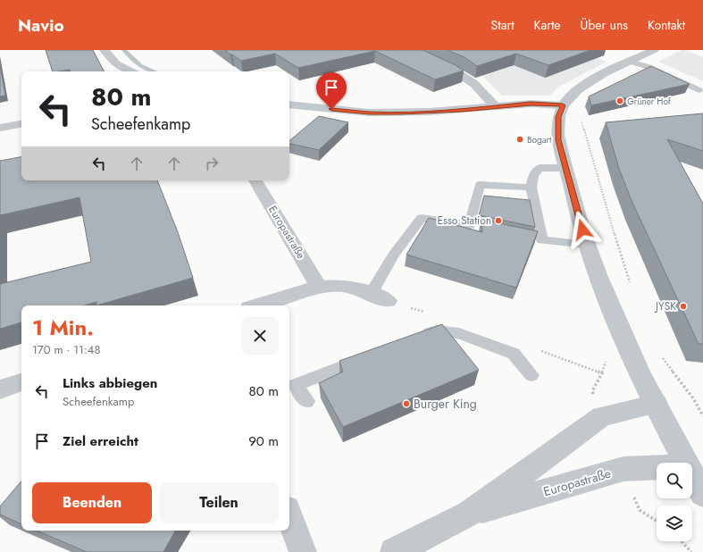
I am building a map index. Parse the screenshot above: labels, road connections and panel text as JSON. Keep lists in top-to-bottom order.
{
  "streets": {
    "street": ["Europastraße"]
  },
  "places": [
    "Grüner Hof",
    "Bogart",
    "Esso Station",
    "JYSK",
    "Burger King"
  ],
  "page": {
    "header": "Navio",
    "nav": [
      "Start",
      "Karte",
      "Über uns",
      "Kontakt"
    ],
    "turn": ["80 m", "Scheefenkamp"],
    "heading": ["1 Min.", "170 m · 11:48"],
    "list": [
      {
        "name": "Links abbiegen",
        "note": "Scheefenkamp",
        "value": "80 m"
      },
      {
        "name": "Ziel erreicht",
        "value": "90 m"
      }
    ],
    "buttons": ["Beenden", "Teilen"]
  }
}
